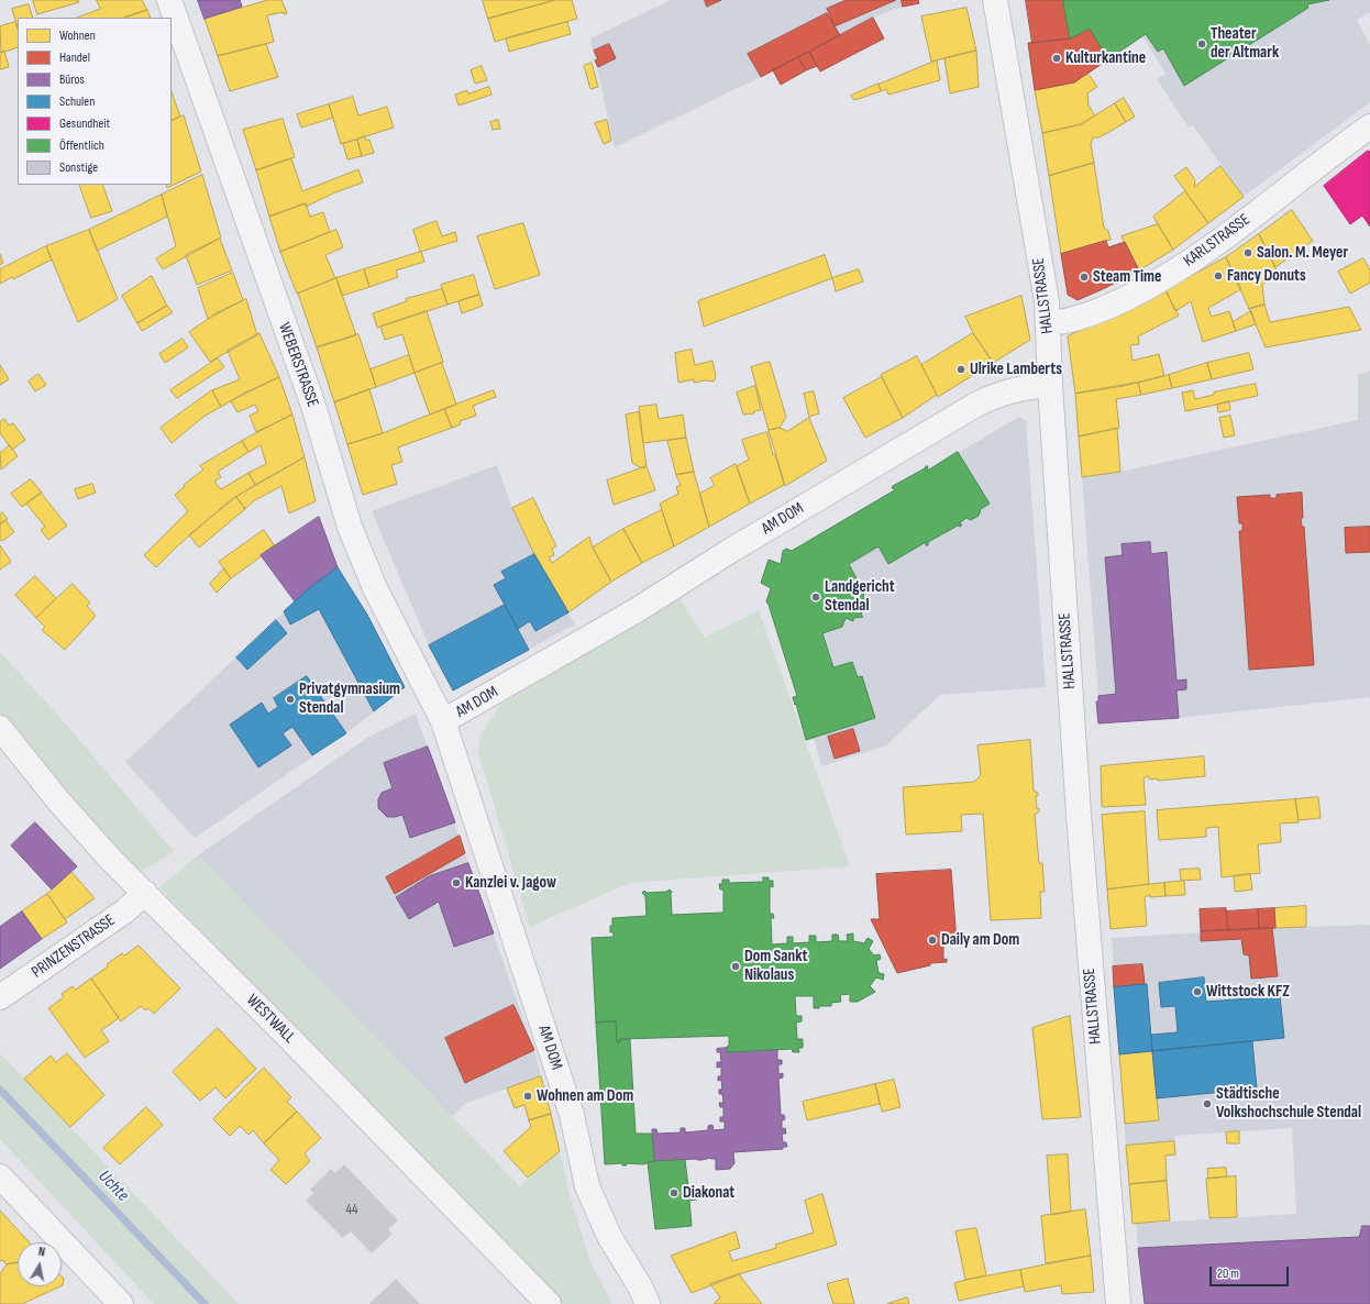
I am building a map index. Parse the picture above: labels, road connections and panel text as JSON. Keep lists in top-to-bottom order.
{
  "streets": {
    "street": [
      "KARLSTRASSE",
      "HALLSTRASSE",
      "WEBERSTRASSE",
      "AM DOM",
      "PRINZENSTRASSE",
      "WESTWALL"
    ]
  },
  "crossings": [
    ["KARLSTRASSE", "HALLSTRASSE"],
    ["HALLSTRASSE", "AM DOM"],
    ["WEBERSTRASSE", "AM DOM"],
    ["PRINZENSTRASSE", "WESTWALL"]
  ],
  "water": ["Uchte"],
  "places": [
    "Theater der Altmark",
    "Kulturkantine",
    "Salon. M. Meyer",
    "Fancy Donuts",
    "Steam Time",
    "Ulrike Lamberts",
    "Landgericht Stendal",
    "Privatgymnasium Stendal",
    "Kanzlei v. Jagow",
    "Daily am Dom",
    "Dom Sankt Nikolaus",
    "Wittstock KFZ",
    "Wohnen am Dom",
    "Städtische Volkshochschule Stendal",
    "Diakonat"
  ],
  "house_numbers": ["44"],
  "legend": [
    "Wohnen",
    "Handel",
    "Büros",
    "Schulen",
    "Gesundheit",
    "Öffentlich",
    "Sonstige"
  ],
  "scale_bar": "20 m",
  "north": "top"
}
